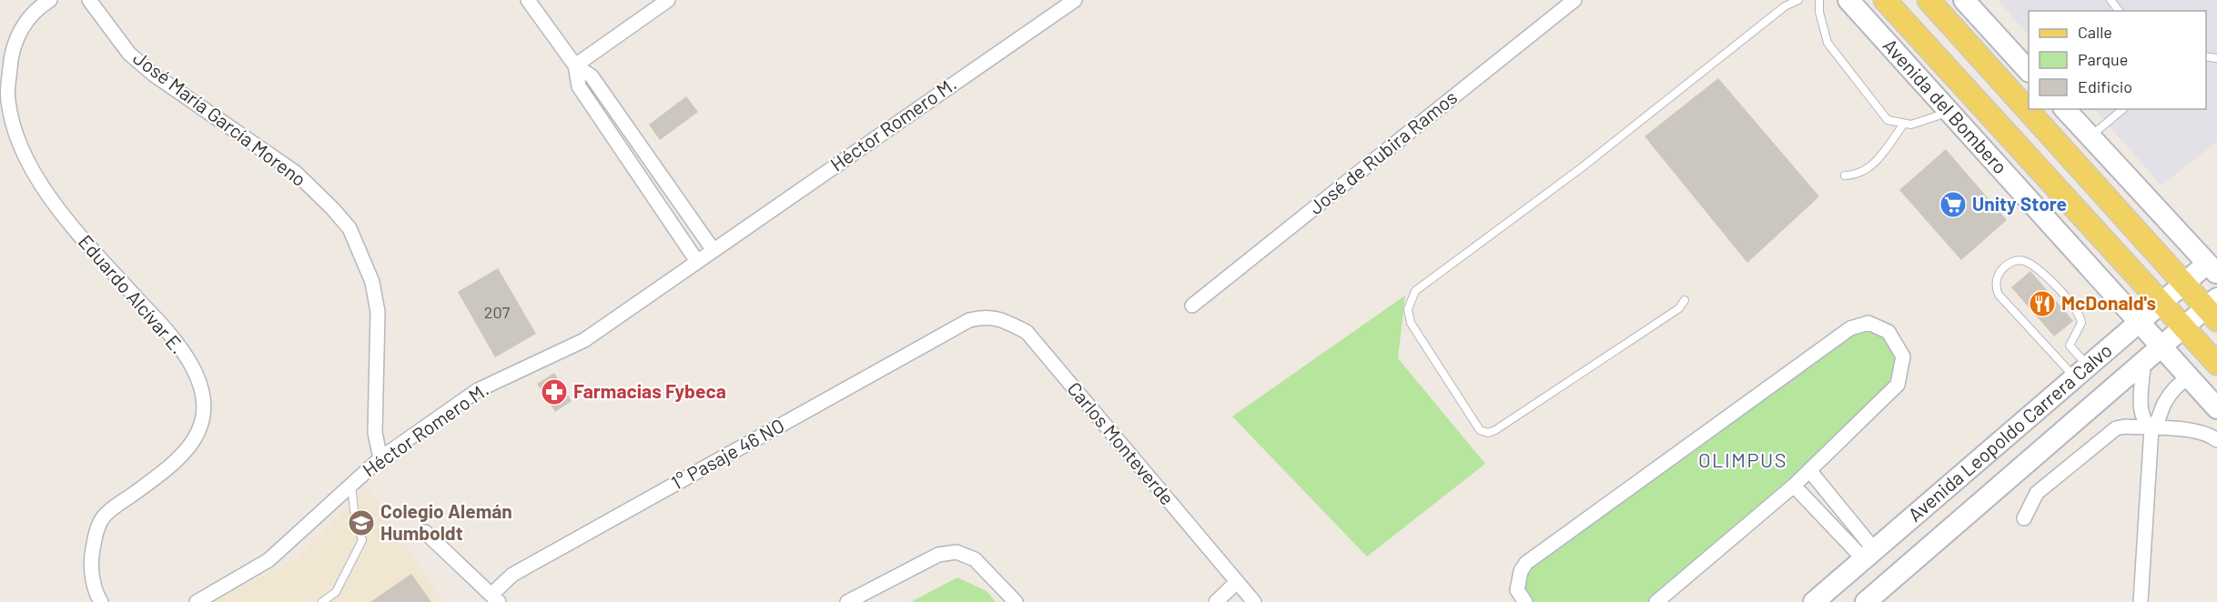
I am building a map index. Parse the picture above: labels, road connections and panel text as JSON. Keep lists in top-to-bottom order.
{
  "streets": {
    "main road": ["Avenida del Bombero", "Avenida Leopoldo Carrera Calvo"],
    "street": [
      "José María García Moreno",
      "Héctor Romero M.",
      "José de Rubira Ramos",
      "Eduardo Alcívar E.",
      "Carlos Monteverde",
      "1° Pasaje 46 NO"
    ]
  },
  "crossings": [
    ["Avenida del Bombero", "Avenida Leopoldo Carrera Calvo"],
    ["José María García Moreno", "Héctor Romero M."],
    ["Carlos Monteverde", "1° Pasaje 46 NO"]
  ],
  "districts": ["OLIMPUS"],
  "places": {
    "supermarket": ["Unity Store"],
    "restaurant": ["McDonald's"],
    "pharmacy": ["Farmacias Fybeca"],
    "school or university": ["Colegio Alemán Humboldt"]
  },
  "house_numbers": ["207"],
  "legend": ["Calle", "Parque", "Edificio"]
}
